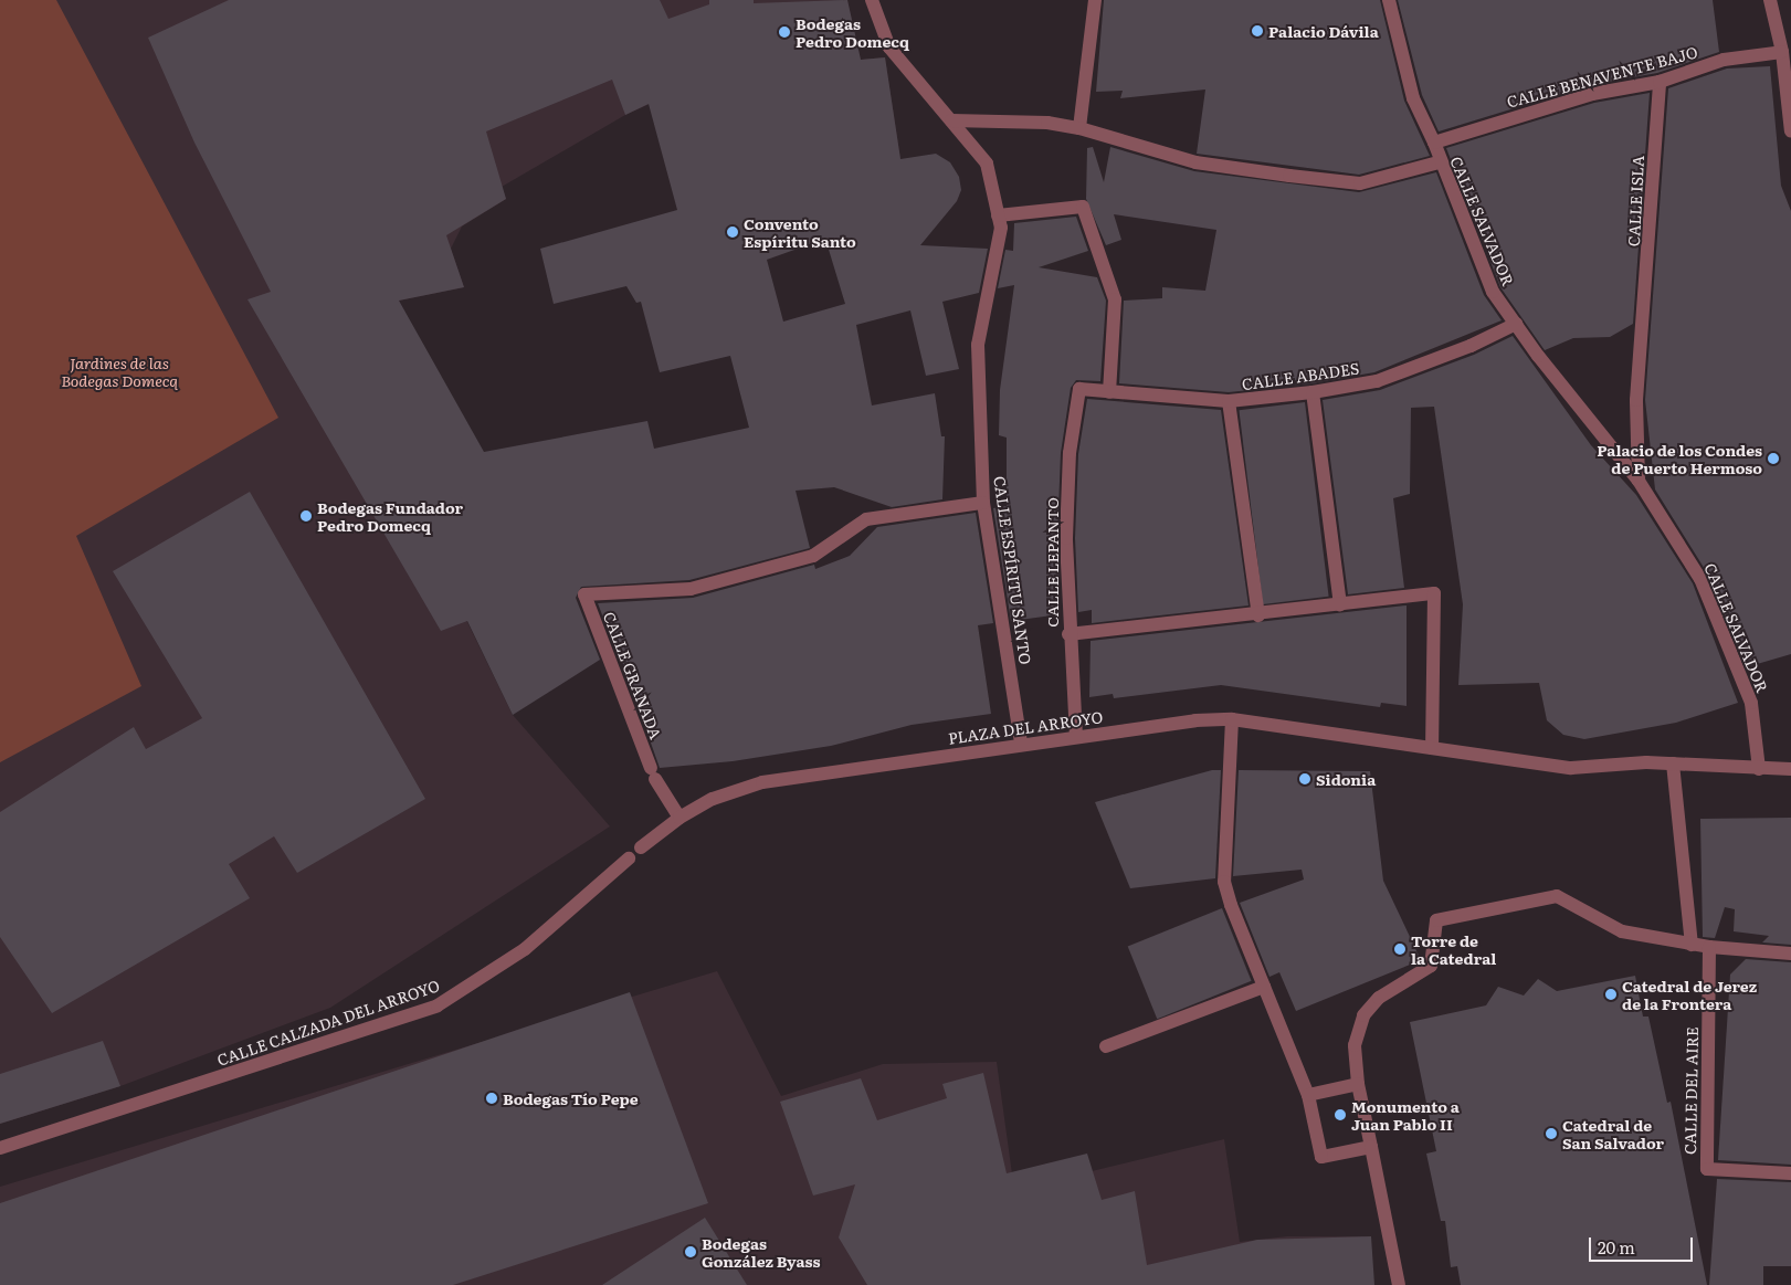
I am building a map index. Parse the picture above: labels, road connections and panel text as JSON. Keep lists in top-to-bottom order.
{
  "streets": {
    "street": [
      "CALLE BENAVENTE BAJO",
      "CALLE ISLA",
      "CALLE SALVADOR",
      "CALLE ABADES",
      "CALLE LEPANTO",
      "CALLE ESPÍRITU SANTO",
      "CALLE GRANADA",
      "PLAZA DEL ARROYO",
      "CALLE CALZADA DEL ARROYO",
      "CALLE DEL AIRE"
    ]
  },
  "crossings": [
    ["CALLE BENAVENTE BAJO", "CALLE ISLA"],
    ["CALLE BENAVENTE BAJO", "CALLE SALVADOR"],
    ["CALLE ISLA", "CALLE SALVADOR"],
    ["CALLE SALVADOR", "CALLE ABADES"],
    ["CALLE SALVADOR", "PLAZA DEL ARROYO"],
    ["CALLE ABADES", "CALLE LEPANTO"],
    ["CALLE LEPANTO", "PLAZA DEL ARROYO"],
    ["CALLE ESPÍRITU SANTO", "CALLE GRANADA"],
    ["CALLE ESPÍRITU SANTO", "PLAZA DEL ARROYO"],
    ["CALLE GRANADA", "PLAZA DEL ARROYO"]
  ],
  "parks": ["Jardines de las Bodegas Domecq"],
  "places": [
    "Palacio Dávila",
    "Bodegas Pedro Domecq",
    "Convento Espíritu Santo",
    "Palacio de los Condes de Puerto Hermoso",
    "Bodegas Fundador Pedro Domecq",
    "Sidonia",
    "Torre de la Catedral",
    "Catedral de Jerez de la Frontera",
    "Bodegas Tío Pepe",
    "Monumento a Juan Pablo II",
    "Catedral de San Salvador",
    "Bodegas González Byass"
  ],
  "scale_bar": "20 m"
}
